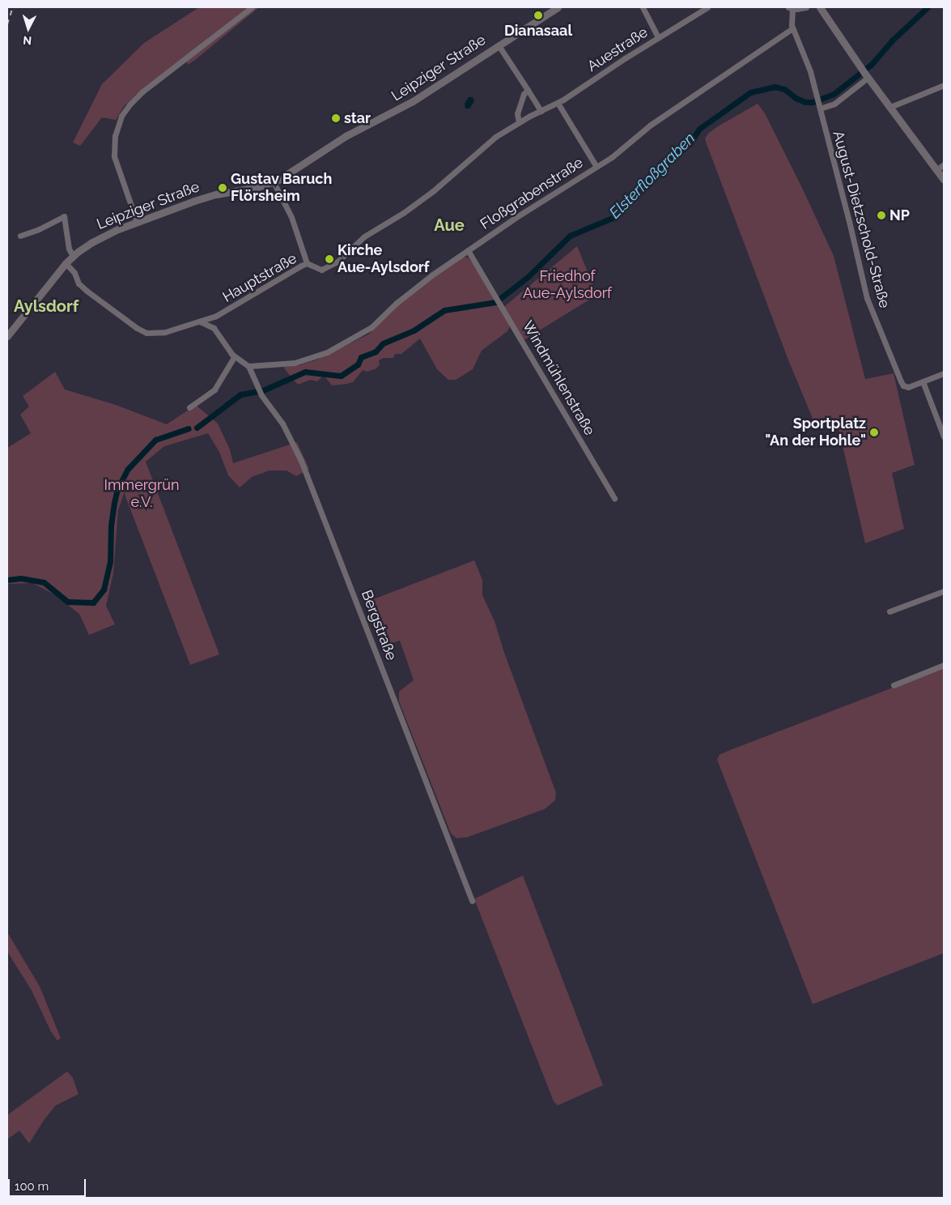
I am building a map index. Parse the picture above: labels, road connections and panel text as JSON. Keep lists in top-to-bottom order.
{
  "streets": {
    "street": [
      "Auestraße",
      "Leipziger Straße",
      "Floßgrabenstraße",
      "August-Dietzschold-Straße",
      "Hauptstraße",
      "Windmühlenstraße",
      "Bergstraße"
    ]
  },
  "crossings": [
    ["Auestraße", "Hauptstraße"],
    ["Leipziger Straße", "Hauptstraße"],
    ["Floßgrabenstraße", "Windmühlenstraße"],
    ["Floßgrabenstraße", "Bergstraße"]
  ],
  "districts": ["Aue", "Aylsdorf"],
  "water": ["Elsterfloßgraben"],
  "parks": ["Friedhof Aue-Aylsdorf", "Immergrün e.V."],
  "places": [
    "Dianasaal",
    "star",
    "Gustav Baruch Flörsheim",
    "NP",
    "Kirche Aue-Aylsdorf",
    "Sportplatz \"An der Hohle\""
  ],
  "scale_bar": "100 m",
  "north": "bottom"
}
